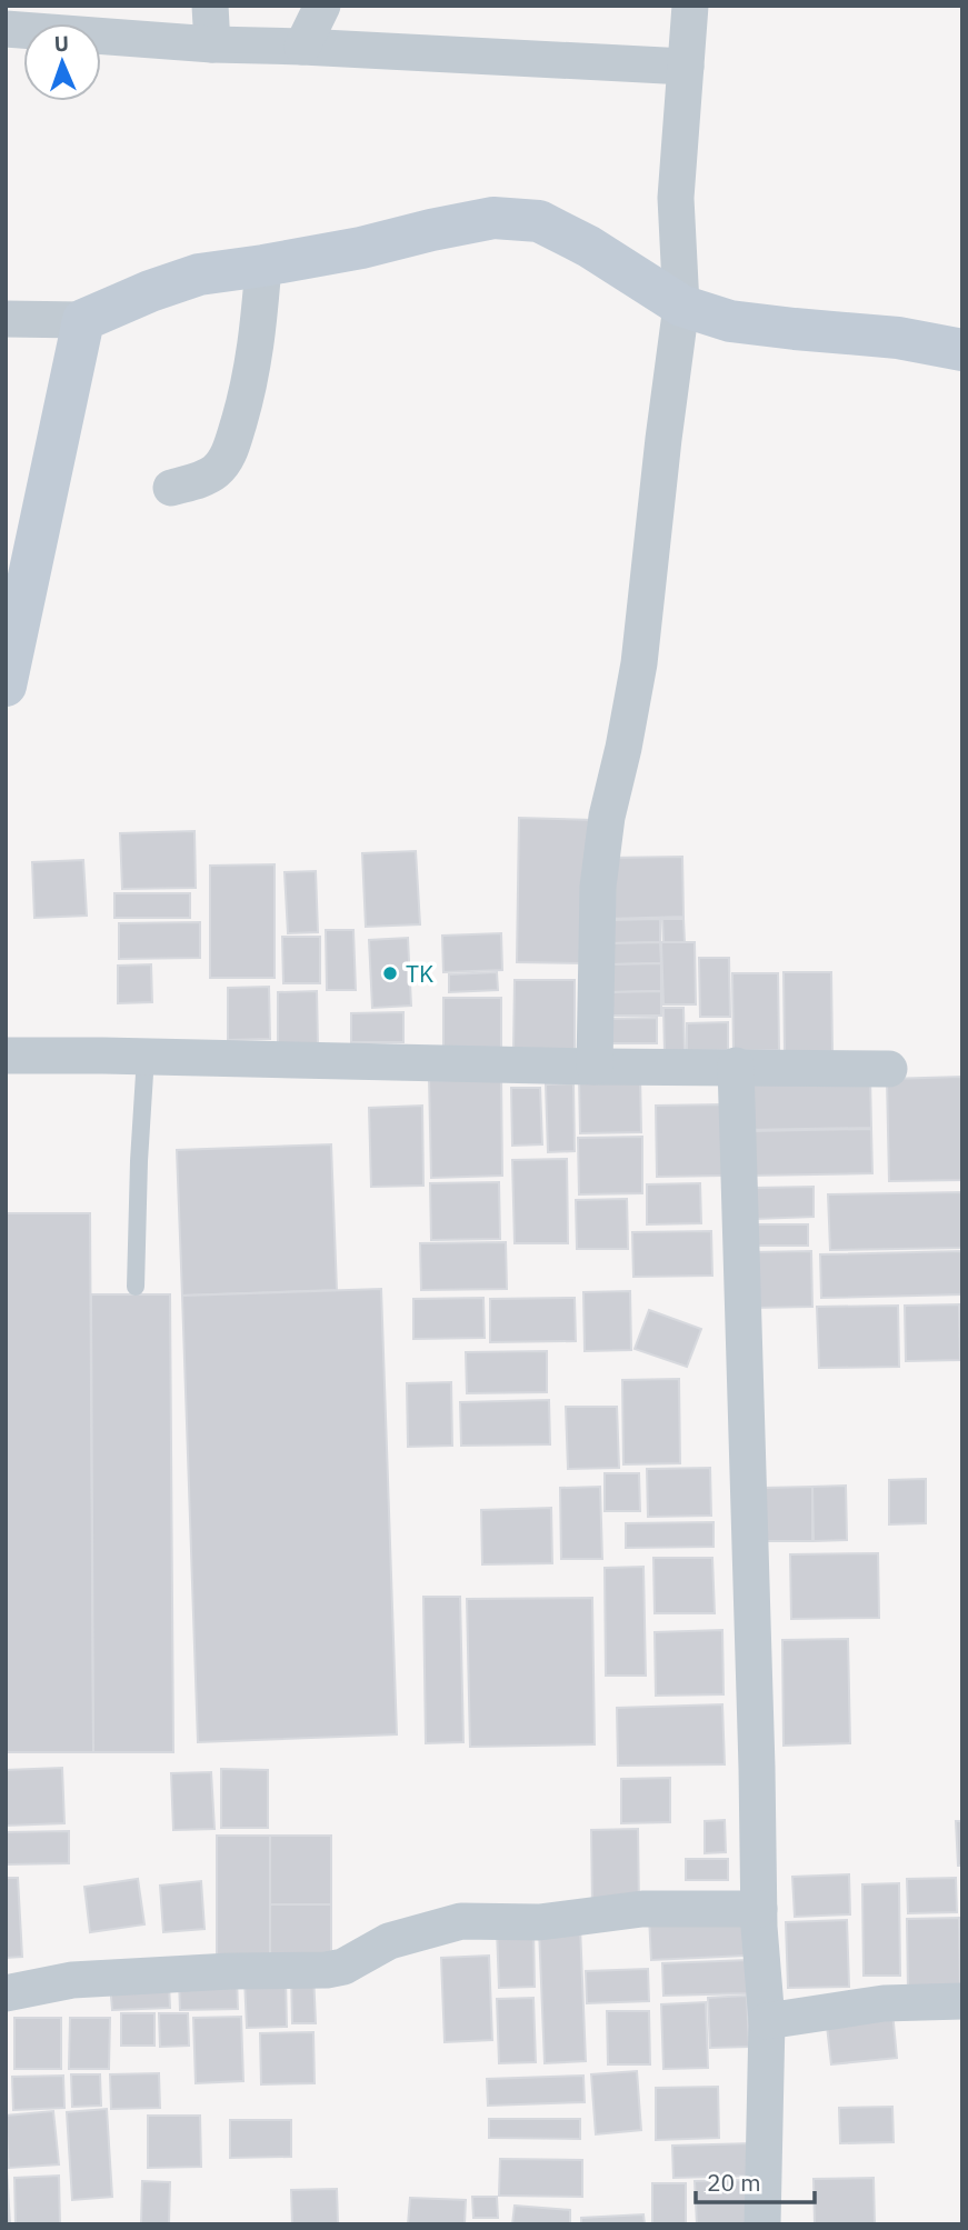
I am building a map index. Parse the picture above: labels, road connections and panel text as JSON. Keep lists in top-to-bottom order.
{
  "places": ["TK"],
  "scale_bar": "20 m",
  "north": "top"
}
